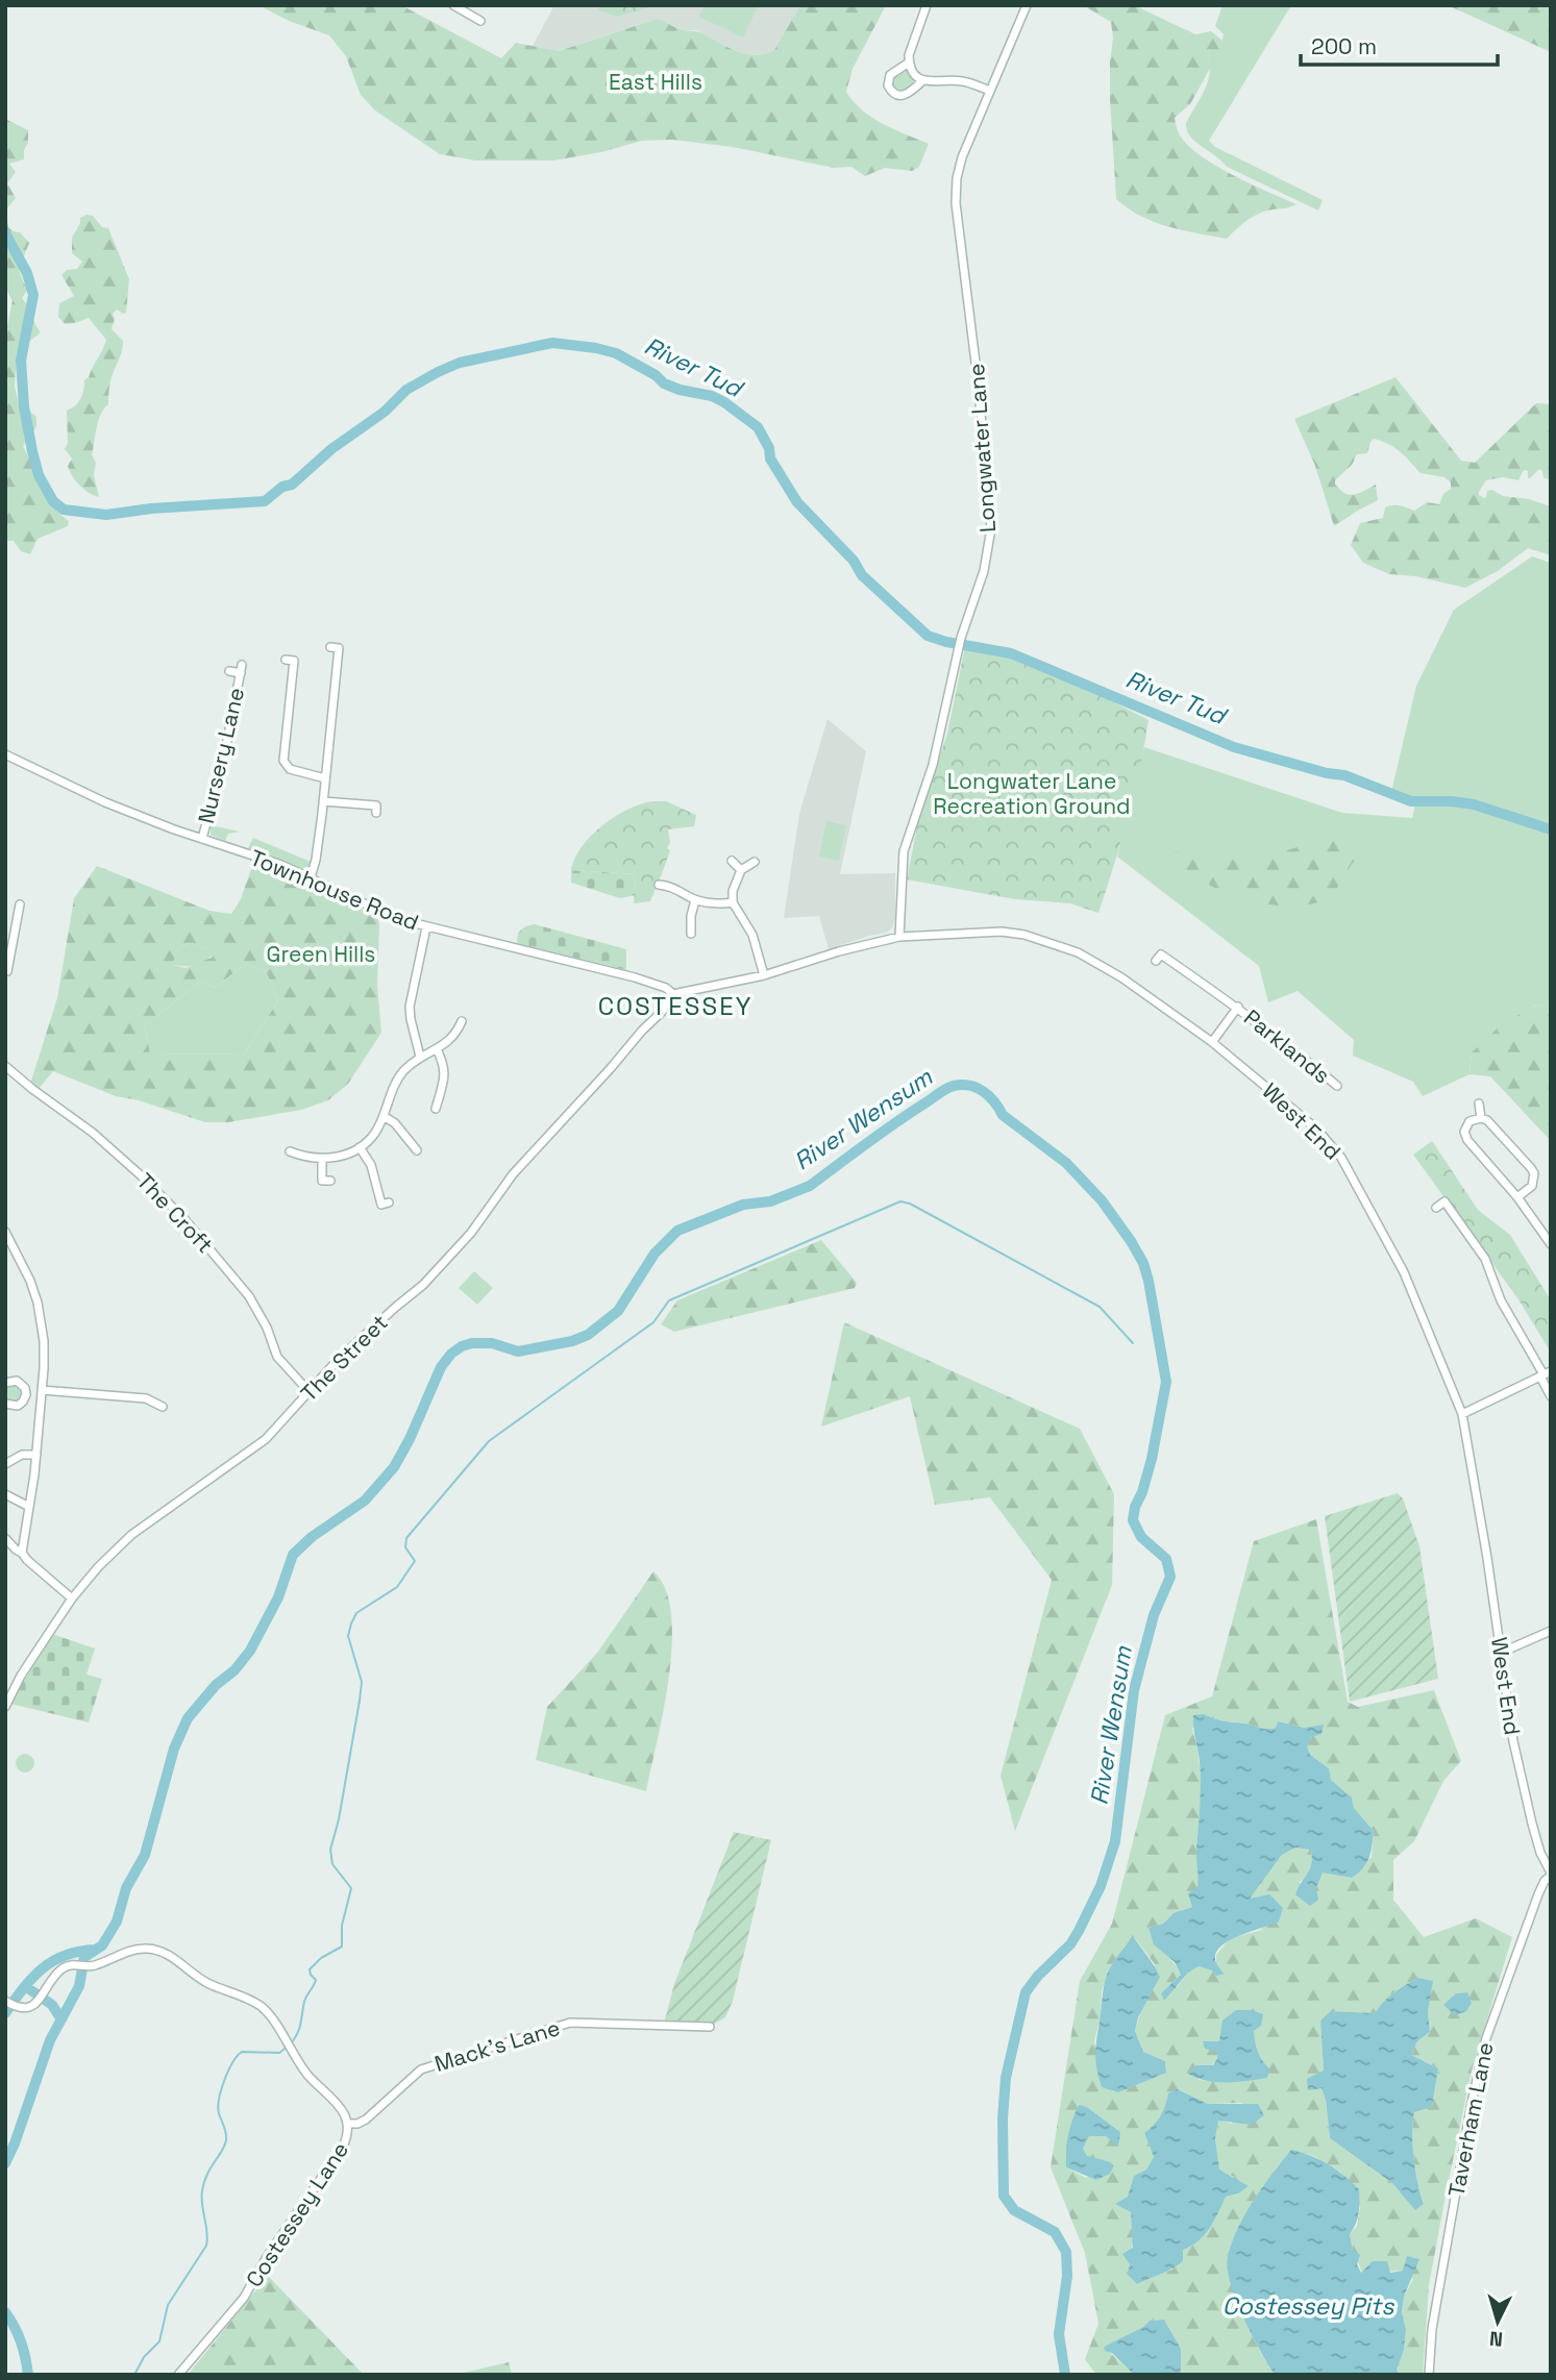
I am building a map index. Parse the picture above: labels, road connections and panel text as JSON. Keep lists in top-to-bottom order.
{
  "streets": {
    "street": [
      "Longwater Lane",
      "Nursery Lane",
      "Townhouse Road",
      "Parklands",
      "West End",
      "The Croft",
      "The Street",
      "Mack's Lane",
      "Taverham Lane",
      "Costessey Lane"
    ]
  },
  "crossings": [
    ["Longwater Lane", "West End"],
    ["Nursery Lane", "Townhouse Road"],
    ["Townhouse Road", "West End"],
    ["Townhouse Road", "The Street"],
    ["Parklands", "West End"],
    ["West End", "The Street"],
    ["West End", "Taverham Lane"],
    ["The Croft", "The Street"],
    ["Mack's Lane", "Costessey Lane"]
  ],
  "districts": ["COSTESSEY"],
  "water": ["River Tud", "River Wensum", "Costessey Pits"],
  "parks": ["East Hills", "Longwater Lane Recreation Ground", "Green Hills"],
  "scale_bar": "200 m",
  "north": "bottom"
}
